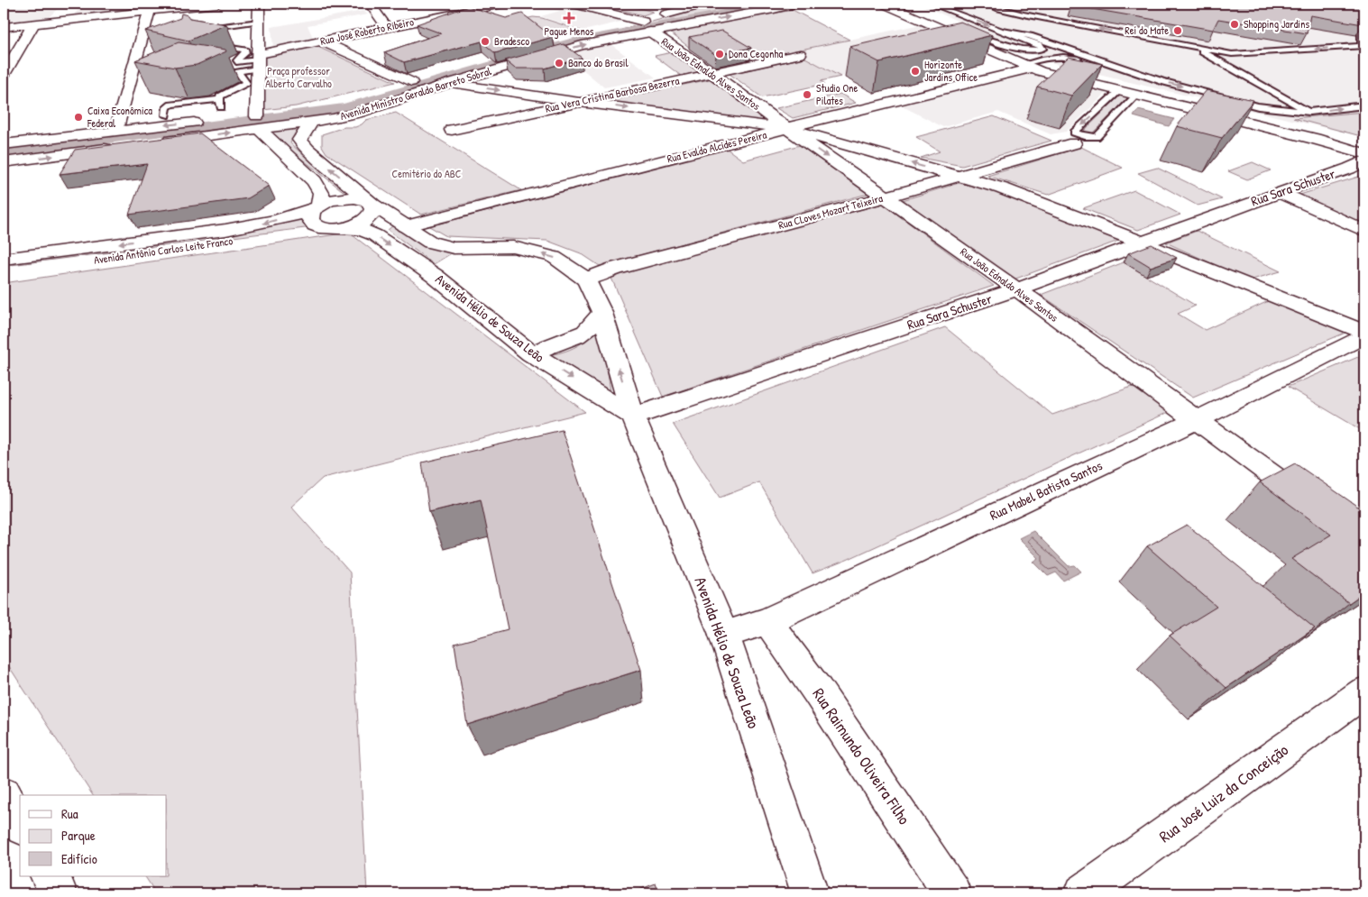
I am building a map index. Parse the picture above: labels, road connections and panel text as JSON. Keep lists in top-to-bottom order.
{
  "streets": {
    "street": [
      "Rua José Roberto Ribeiro",
      "Rua João Ednaldo Alves Santos",
      "Avenida Ministro Geraldo Barreto Sobral",
      "Rua Vera Cristina Barbosa Bezerra",
      "Rua Evaldo Alcides Pereira",
      "Rua Sara Schuster",
      "Rua CLoves Mozart Teixeira",
      "Avenida Antônio Carlos Leite Franco",
      "Avenida Hélio de Souza Leão",
      "Rua Mabel Batista Santos",
      "Rua Raimundo Oliveira Filho",
      "Rua José Luiz da Conceição"
    ]
  },
  "crossings": [
    ["Rua João Ednaldo Alves Santos", "Avenida Ministro Geraldo Barreto Sobral"],
    ["Rua João Ednaldo Alves Santos", "Rua Vera Cristina Barbosa Bezerra"],
    ["Rua João Ednaldo Alves Santos", "Rua Evaldo Alcides Pereira"],
    ["Rua João Ednaldo Alves Santos", "Rua Sara Schuster"],
    ["Rua João Ednaldo Alves Santos", "Rua CLoves Mozart Teixeira"],
    ["Rua João Ednaldo Alves Santos", "Rua Mabel Batista Santos"],
    ["Avenida Ministro Geraldo Barreto Sobral", "Avenida Hélio de Souza Leão"],
    ["Rua Evaldo Alcides Pereira", "Avenida Hélio de Souza Leão"],
    ["Rua Sara Schuster", "Avenida Hélio de Souza Leão"],
    ["Rua CLoves Mozart Teixeira", "Avenida Hélio de Souza Leão"],
    ["Avenida Antônio Carlos Leite Franco", "Avenida Hélio de Souza Leão"],
    ["Avenida Hélio de Souza Leão", "Rua Mabel Batista Santos"],
    ["Rua Mabel Batista Santos", "Rua Raimundo Oliveira Filho"]
  ],
  "parks": ["Praça professor Alberto Carvalho", "Cemitério do ABC"],
  "places": {
    "health": ["Pague Menos"],
    "other": [
      "Shopping Jardins",
      "Rei do Mate",
      "Bradesco",
      "Dona Cegonha",
      "Banco do Brasil",
      "Horizonte Jardins Office",
      "Studio One Pilates",
      "Caixa Econômica Federal"
    ]
  },
  "legend": ["Rua", "Parque", "Edifício"]
}
